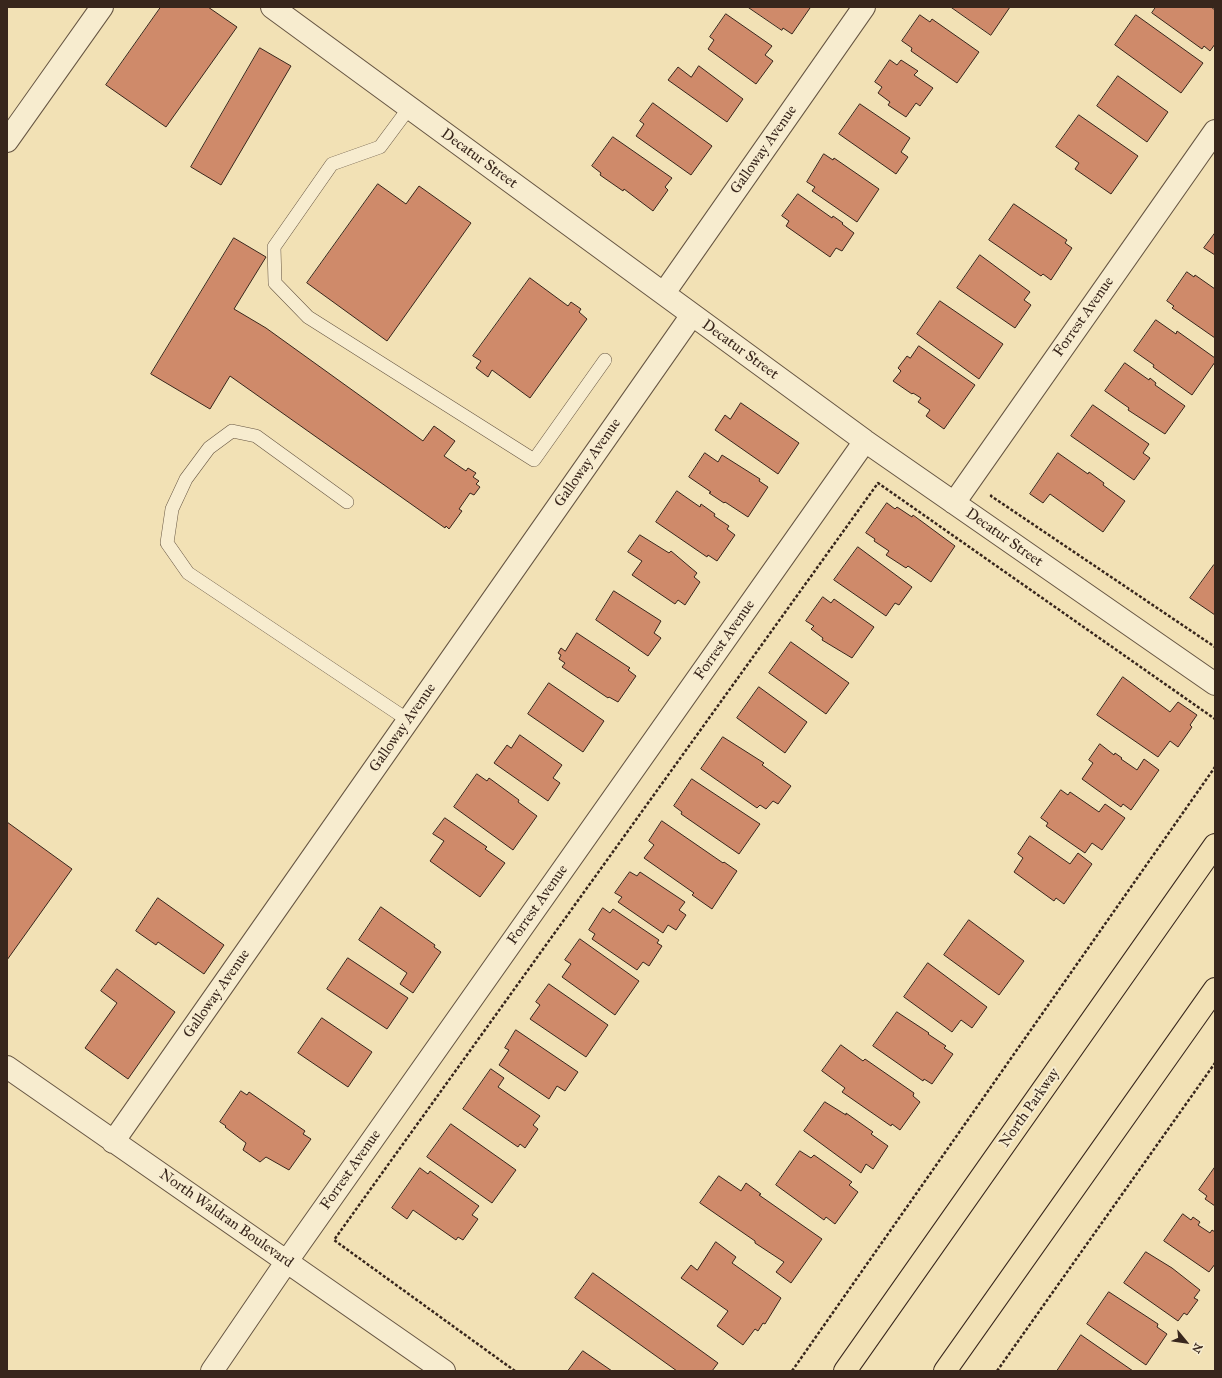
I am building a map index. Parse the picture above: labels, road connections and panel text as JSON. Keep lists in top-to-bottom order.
{
  "streets": {
    "main road": ["North Parkway"],
    "street": [
      "Galloway Avenue",
      "Decatur Street",
      "Forrest Avenue",
      "North Waldran Boulevard"
    ]
  },
  "crossings": [
    ["Galloway Avenue", "Decatur Street"],
    ["Galloway Avenue", "North Waldran Boulevard"],
    ["Decatur Street", "Forrest Avenue"],
    ["Forrest Avenue", "North Waldran Boulevard"]
  ],
  "north": "bottom right"
}
